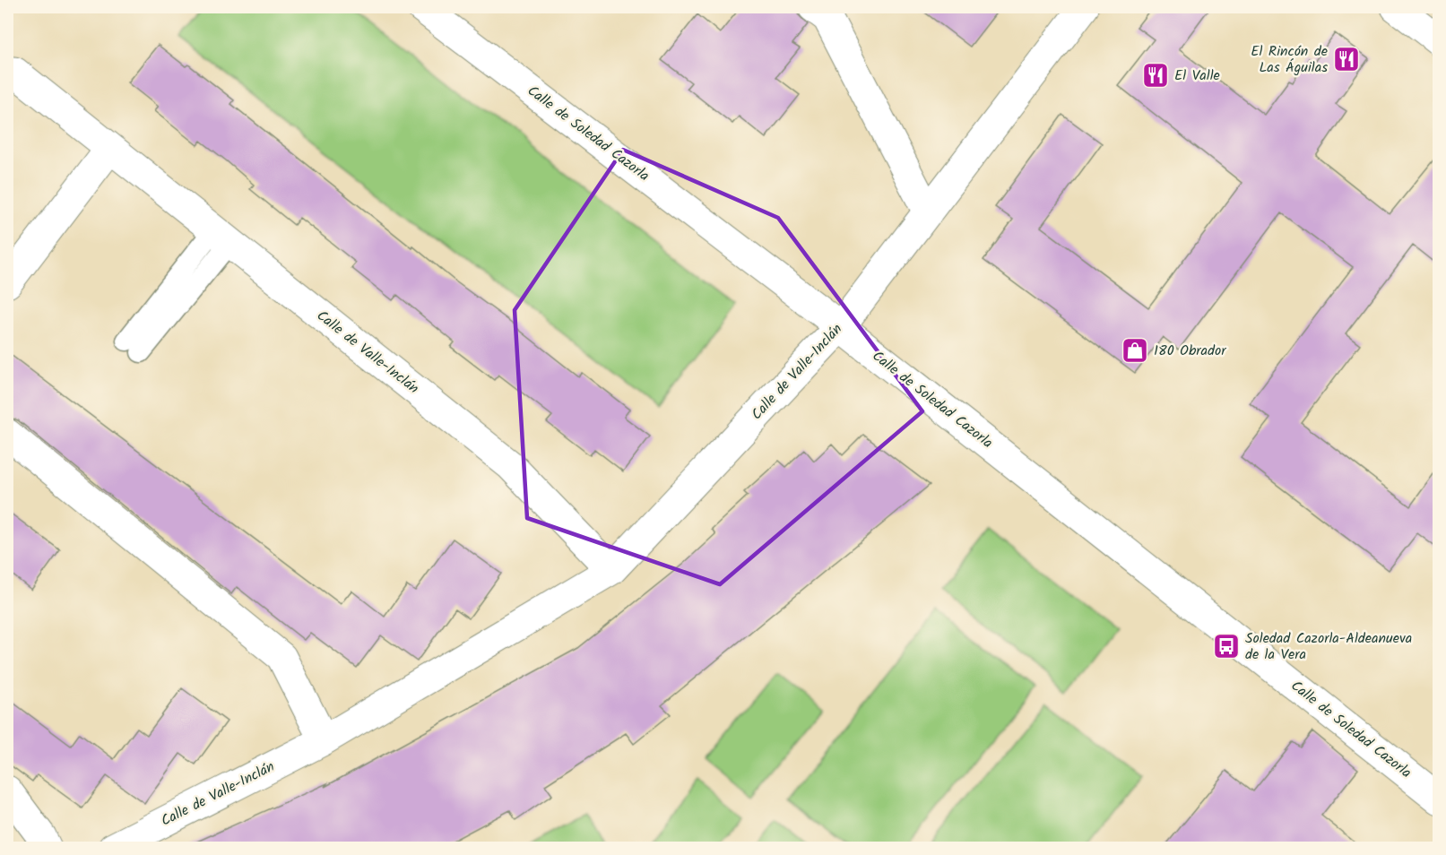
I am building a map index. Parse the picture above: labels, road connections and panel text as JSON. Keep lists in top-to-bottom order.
{
  "streets": {
    "street": ["Calle de Soledad Cazorla", "Calle de Valle-Inclán"]
  },
  "crossings": [
    ["Calle de Soledad Cazorla", "Calle de Valle-Inclán"]
  ],
  "places": {
    "restaurant": ["El Rincón de Las Águilas", "El Valle"],
    "shop": ["180 Obrador"],
    "bus stop": ["Soledad Cazorla-Aldeanueva de la Vera"]
  }
}
